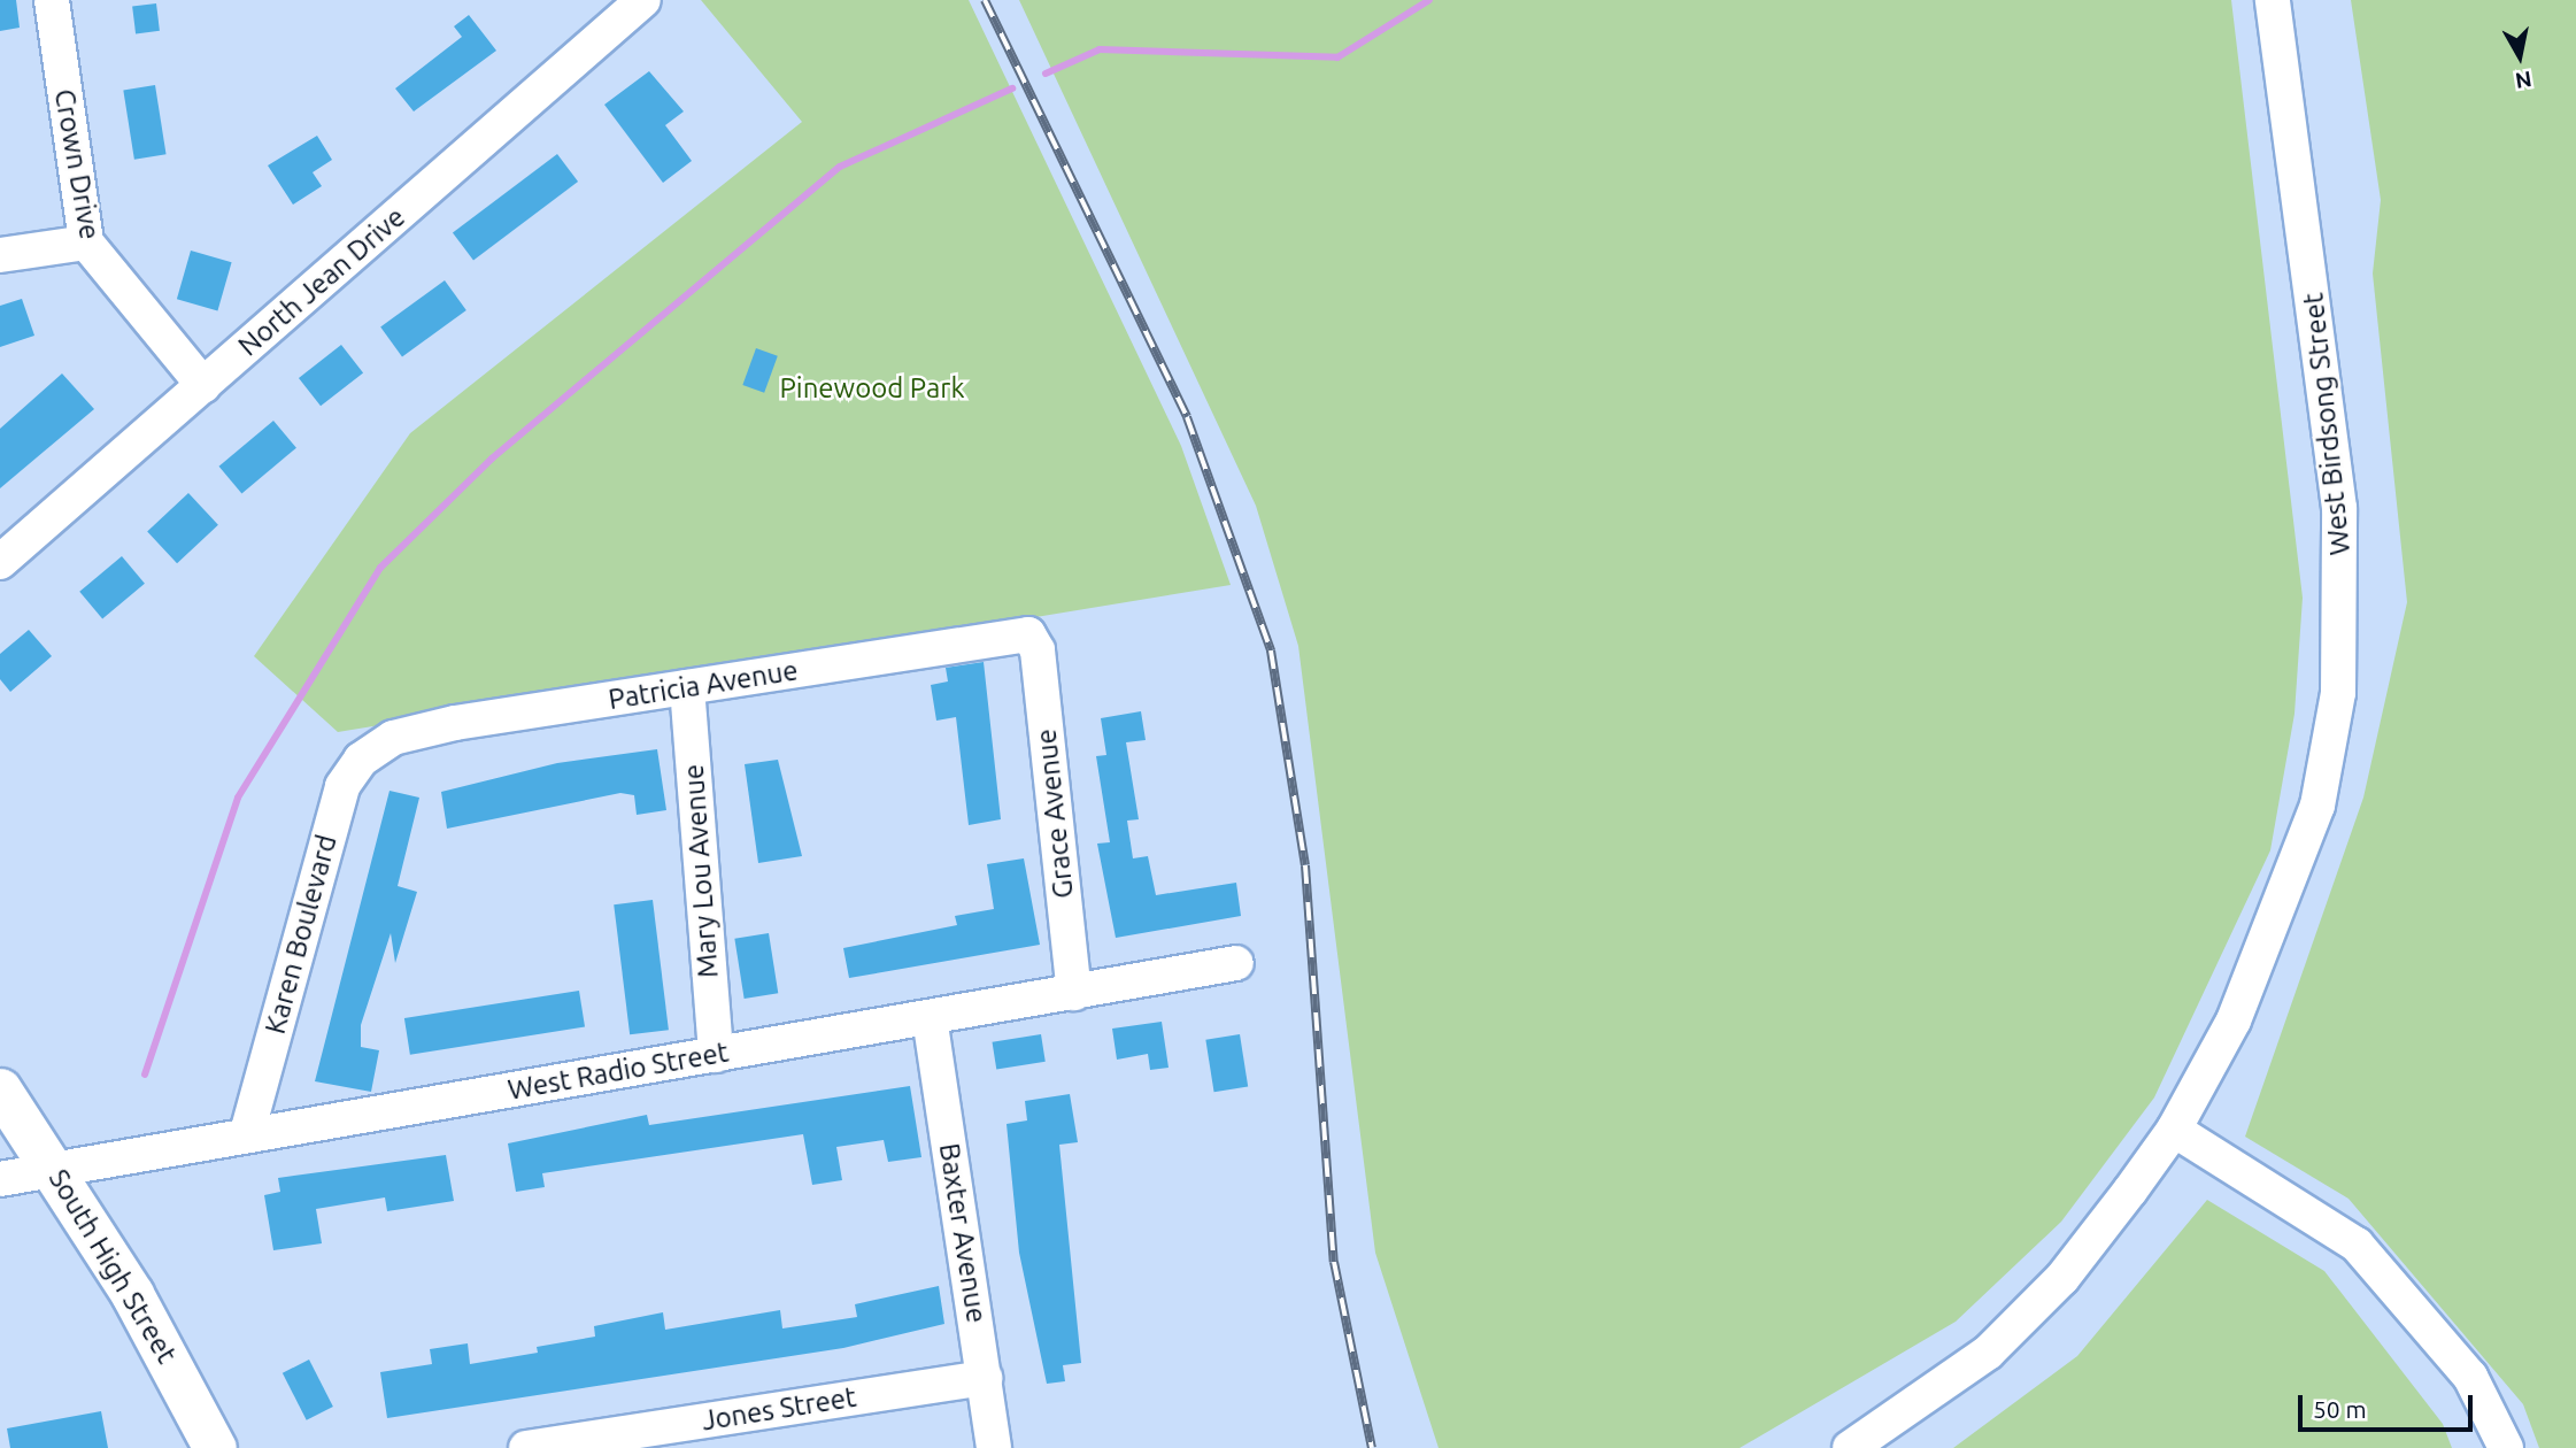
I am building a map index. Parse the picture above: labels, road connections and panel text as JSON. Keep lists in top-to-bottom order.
{
  "streets": {
    "main road": ["South High Street"],
    "street": [
      "Crown Drive",
      "North Jean Drive",
      "West Birdsong Street",
      "Patricia Avenue",
      "Grace Avenue",
      "Mary Lou Avenue",
      "Karen Boulevard",
      "West Radio Street",
      "Baxter Avenue",
      "Jones Street"
    ]
  },
  "crossings": [
    ["Crown Drive", "North Jean Drive"],
    ["Patricia Avenue", "Grace Avenue"],
    ["Patricia Avenue", "Mary Lou Avenue"],
    ["Patricia Avenue", "Karen Boulevard"],
    ["Grace Avenue", "West Radio Street"],
    ["Mary Lou Avenue", "West Radio Street"],
    ["Karen Boulevard", "West Radio Street"],
    ["West Radio Street", "Baxter Avenue"],
    ["West Radio Street", "South High Street"],
    ["Baxter Avenue", "Jones Street"]
  ],
  "parks": ["Pinewood Park"],
  "scale_bar": "50 m",
  "north": "bottom"
}
